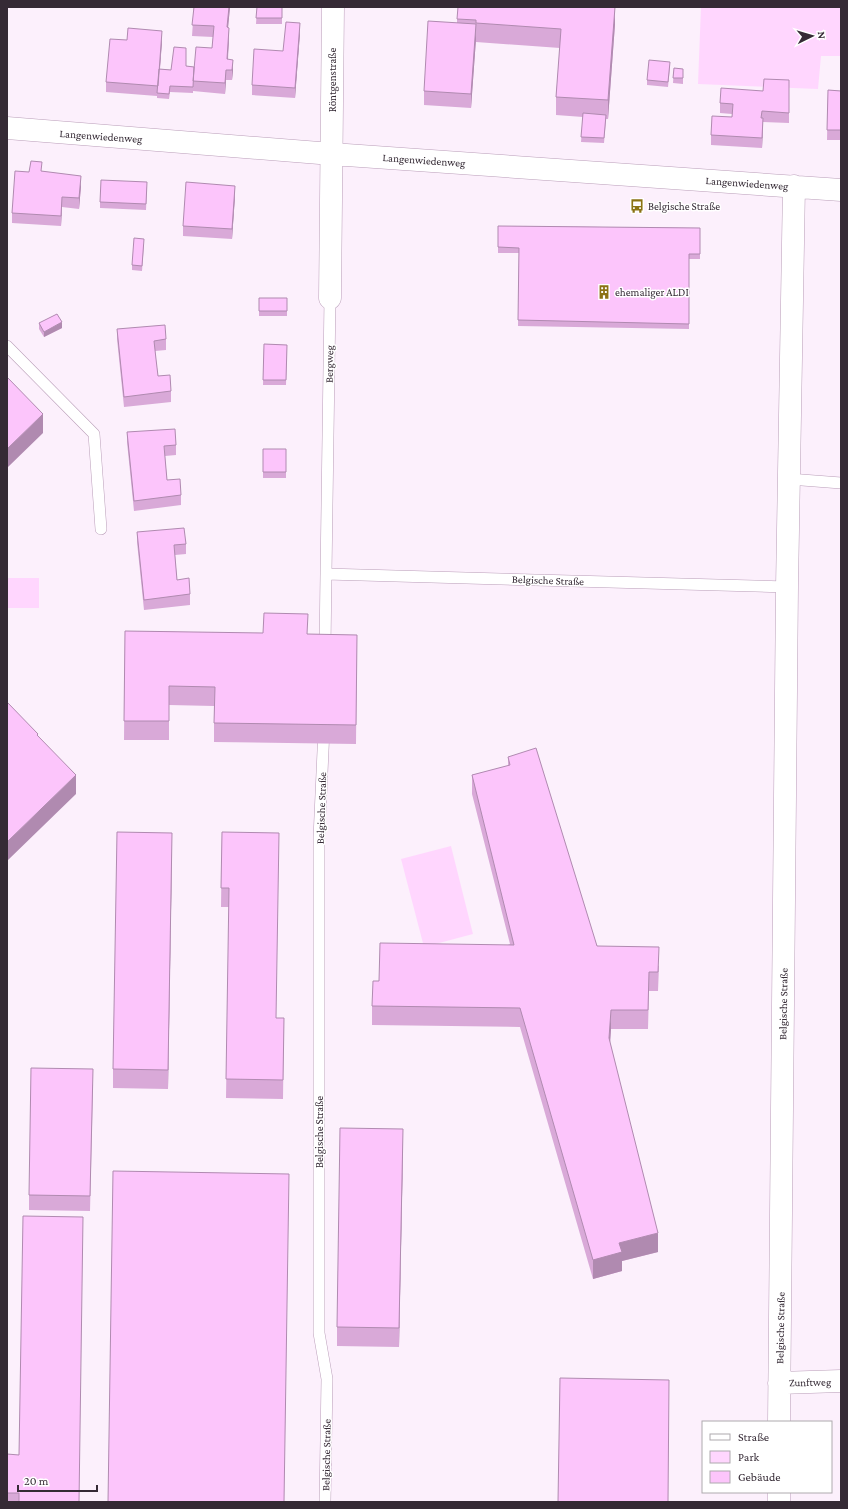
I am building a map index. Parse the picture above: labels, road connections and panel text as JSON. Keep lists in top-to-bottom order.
{
  "streets": {
    "street": [
      "Röntgenstraße",
      "Langenwiedenweg",
      "Bergweg",
      "Belgische Straße",
      "Zunftweg"
    ]
  },
  "crossings": [
    ["Röntgenstraße", "Langenwiedenweg"],
    ["Röntgenstraße", "Bergweg"],
    ["Langenwiedenweg", "Bergweg"],
    ["Langenwiedenweg", "Belgische Straße"],
    ["Bergweg", "Belgische Straße"],
    ["Belgische Straße", "Zunftweg"]
  ],
  "places": {
    "bus stop": ["Belgische Straße"],
    "building": ["ehemaliger ALDI"]
  },
  "legend": ["Straße", "Park", "Gebäude"],
  "scale_bar": "20 m",
  "north": "right"
}
